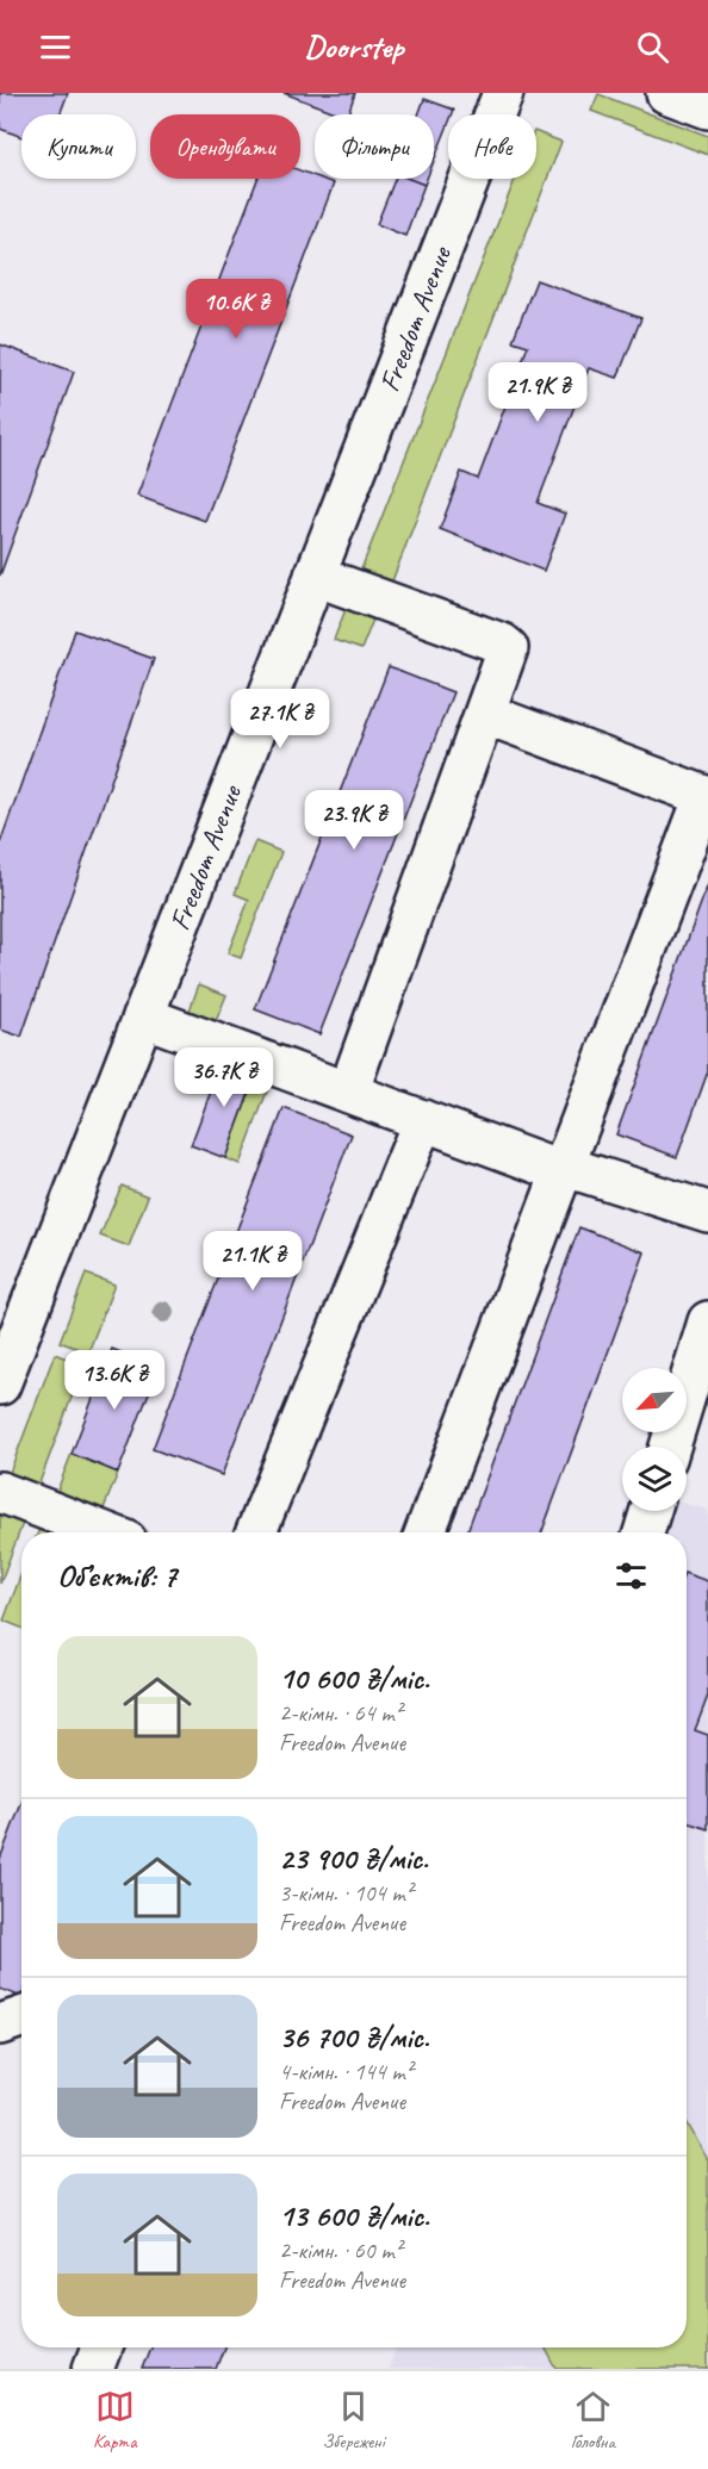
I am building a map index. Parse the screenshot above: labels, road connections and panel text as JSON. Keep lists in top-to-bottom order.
{
  "streets": {
    "street": ["Freedom Avenue"]
  },
  "north": "bottom left",
  "page": {
    "header": "Doorstep",
    "chip": [
      "Купити",
      "Орендувати",
      "Фільтри",
      "Нове"
    ],
    "price": [
      "10.6K ₴",
      "21.9K ₴",
      "27.1K ₴",
      "23.9K ₴",
      "36.7K ₴",
      "21.1K ₴",
      "13.6K ₴"
    ],
    "heading": "Об’єктів: 7",
    "list": [
      {
        "name": "10 600 ₴/міс.",
        "note": "2-кімн. · 64 m² · Freedom Avenue"
      },
      {
        "name": "23 900 ₴/міс.",
        "note": "3-кімн. · 104 m² · Freedom Avenue"
      },
      {
        "name": "36 700 ₴/міс.",
        "note": "4-кімн. · 144 m² · Freedom Avenue"
      },
      {
        "name": "13 600 ₴/міс.",
        "note": "2-кімн. · 60 m² · Freedom Avenue"
      }
    ],
    "tabs": ["Карта", "Збережені", "Головна"]
  }
}
